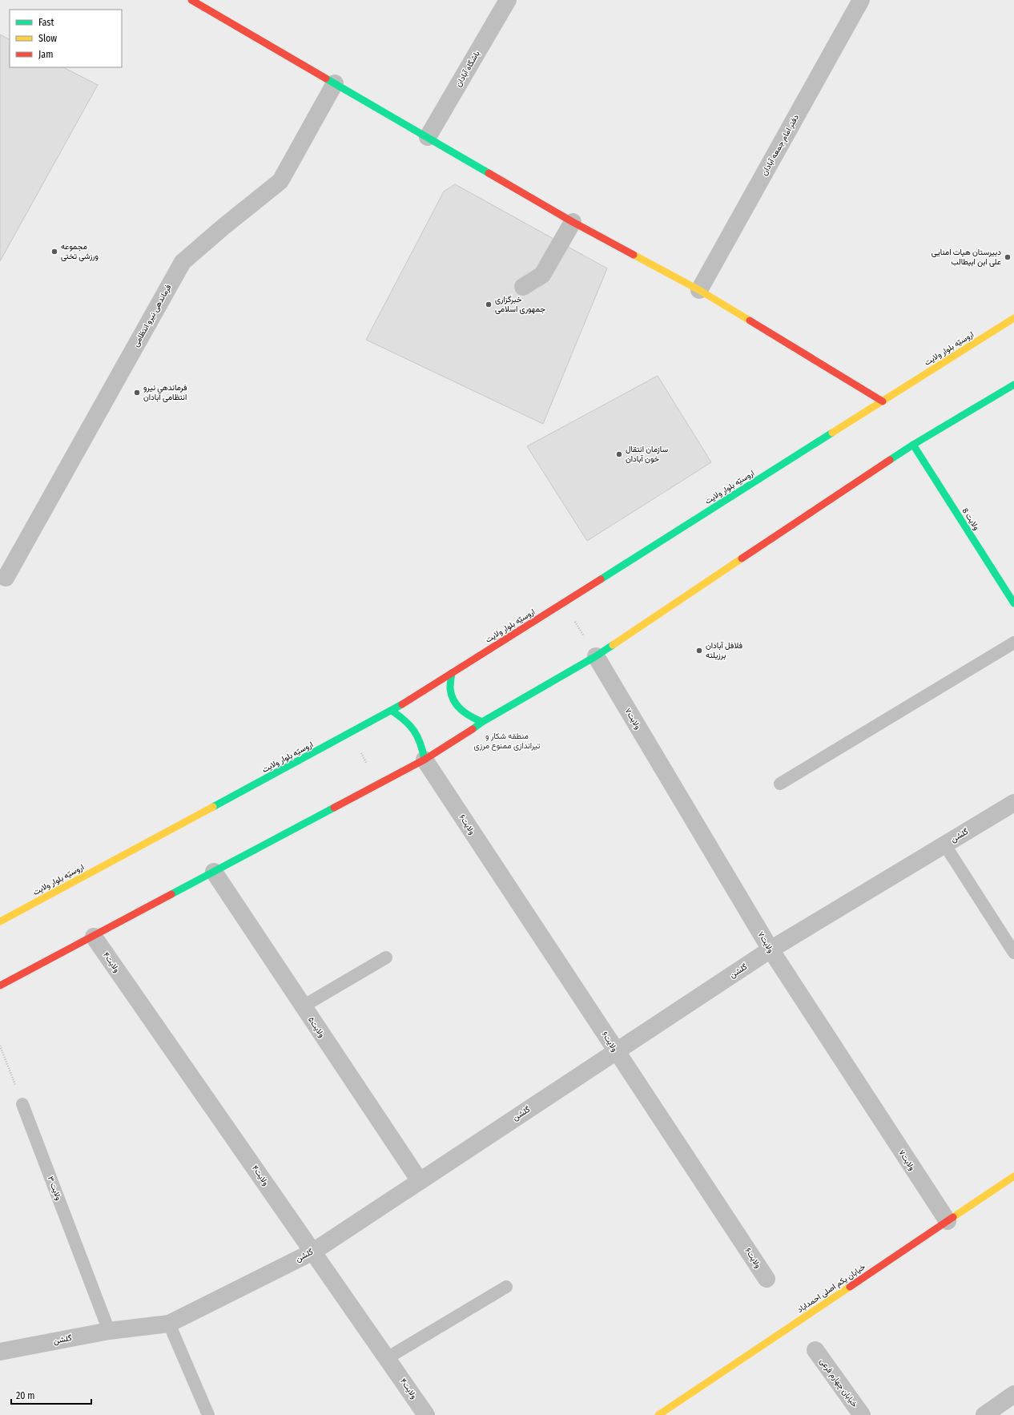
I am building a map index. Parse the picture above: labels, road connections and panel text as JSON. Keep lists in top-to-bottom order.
{
  "streets": {
    "main road": ["اروسیّه بلوار ولایت", "ولایت 8", "خیابان یکم اصلی احمداباد"],
    "street": [
      "باشگاه آبادان",
      "دفتر امام جمعه آبادان",
      "فرماندهی نیرو انتظامی",
      "ولایت۷",
      "ولایت۶",
      "گلشن",
      "ولایت۴",
      "ولایت۵",
      "خیابان چهارم فرعی"
    ],
    "lane": ["ولایت ۳"]
  },
  "crossings": [
    ["ولایت۷", "گلشن"],
    ["ولایت۷", "خیابان یکم اصلی احمداباد"],
    ["ولایت۶", "گلشن"],
    ["گلشن", "ولایت۴"],
    ["گلشن", "ولایت۵"],
    ["گلشن", "ولایت ۳"]
  ],
  "parks": ["منطقه شکار و تیراندازی ممنوع مرزی"],
  "places": [
    "مجموعه ورزشی تختی",
    "دبیرستان هیات امنایی علی ابن ابیطالب",
    "خبرگزاری جمهوری اسلامی",
    "فرماندهی نیرو انتظامی آبادان",
    "سازمان انتقال خون آبادان",
    "فلافل آبادان برزیلته"
  ],
  "legend": ["Fast", "Slow", "Jam"],
  "scale_bar": "20 m"
}
